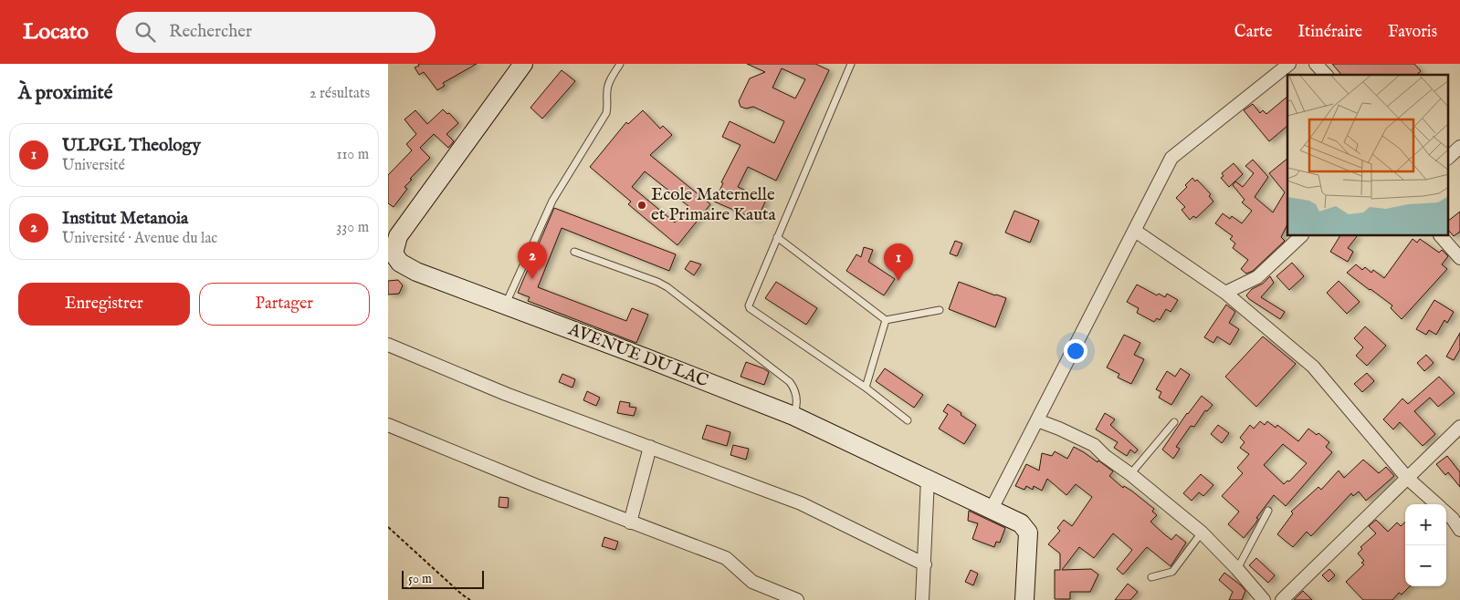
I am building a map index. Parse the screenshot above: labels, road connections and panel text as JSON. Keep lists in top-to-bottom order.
{
  "streets": {
    "main road": ["AVENUE DU LAC"]
  },
  "places": ["Ecole Maternelle et Primaire Kauta"],
  "scale_bar": "50 m",
  "page": {
    "header": "Locato",
    "search": "Rechercher",
    "nav": ["Carte", "Itinéraire", "Favoris"],
    "heading": ["À proximité", "2 résultats"],
    "list": [
      {
        "mark": "1",
        "name": "ULPGL Theology",
        "note": "Université",
        "value": "110 m"
      },
      {
        "mark": "2",
        "name": "Institut Metanoia",
        "note": "Université · Avenue du lac",
        "value": "330 m"
      }
    ],
    "pins": ["2", "1"],
    "buttons": ["Enregistrer", "Partager"],
    "map_buttons": ["+", "−"],
    "scale": "50 m"
  }
}
